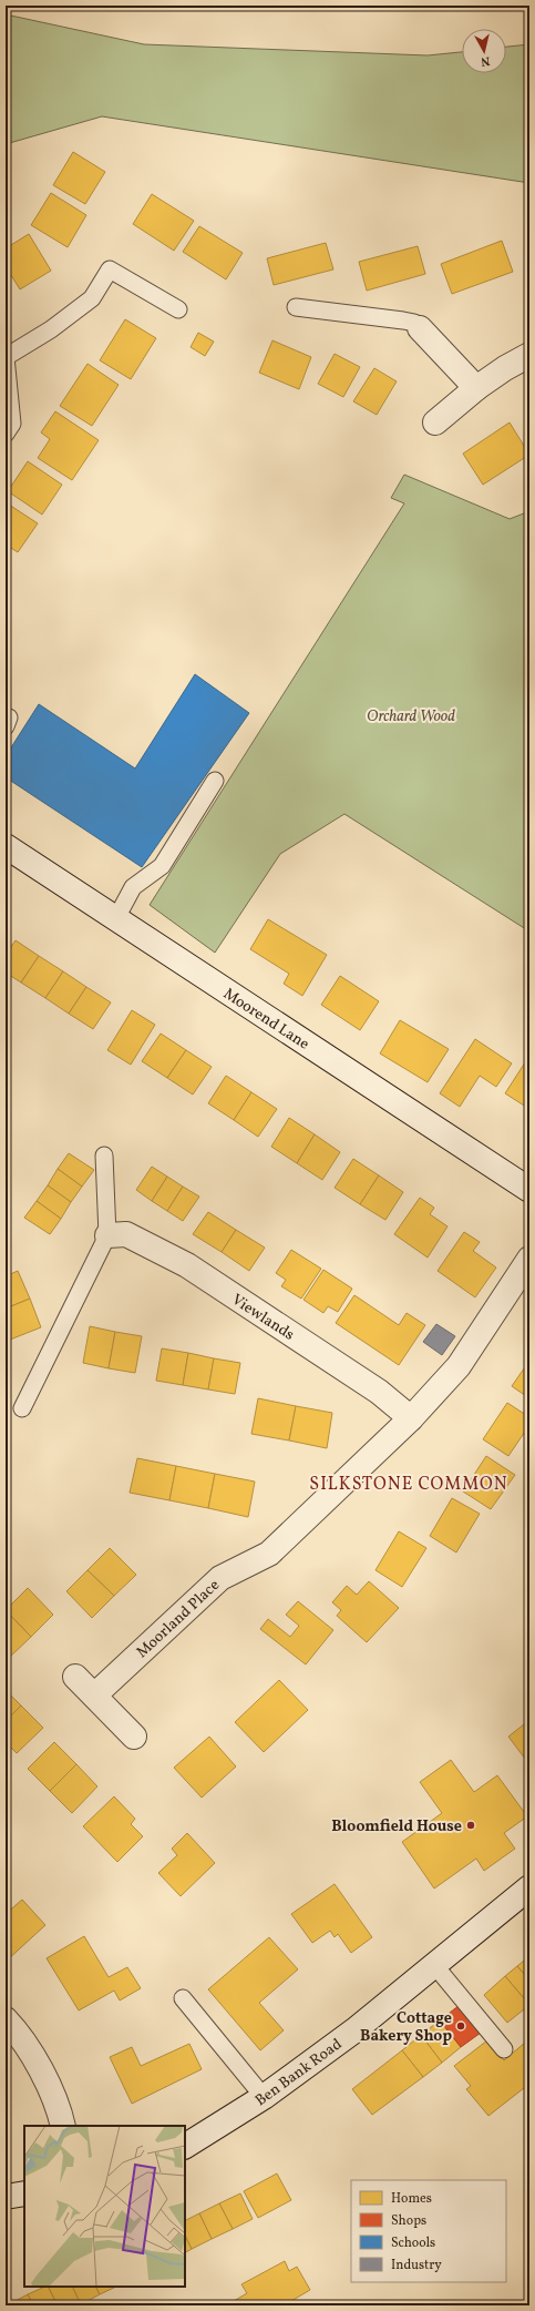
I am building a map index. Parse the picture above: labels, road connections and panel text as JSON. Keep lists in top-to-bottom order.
{
  "streets": {
    "street": [
      "Moorend Lane",
      "Viewlands",
      "Moorland Place",
      "Ben Bank Road"
    ]
  },
  "crossings": [
    ["Viewlands", "Moorland Place"]
  ],
  "districts": ["SILKSTONE COMMON"],
  "parks": ["Orchard Wood"],
  "places": ["Bloomfield House", "Cottage Bakery Shop"],
  "legend": [
    "Homes",
    "Shops",
    "Schools",
    "Industry"
  ],
  "north": "bottom"
}
